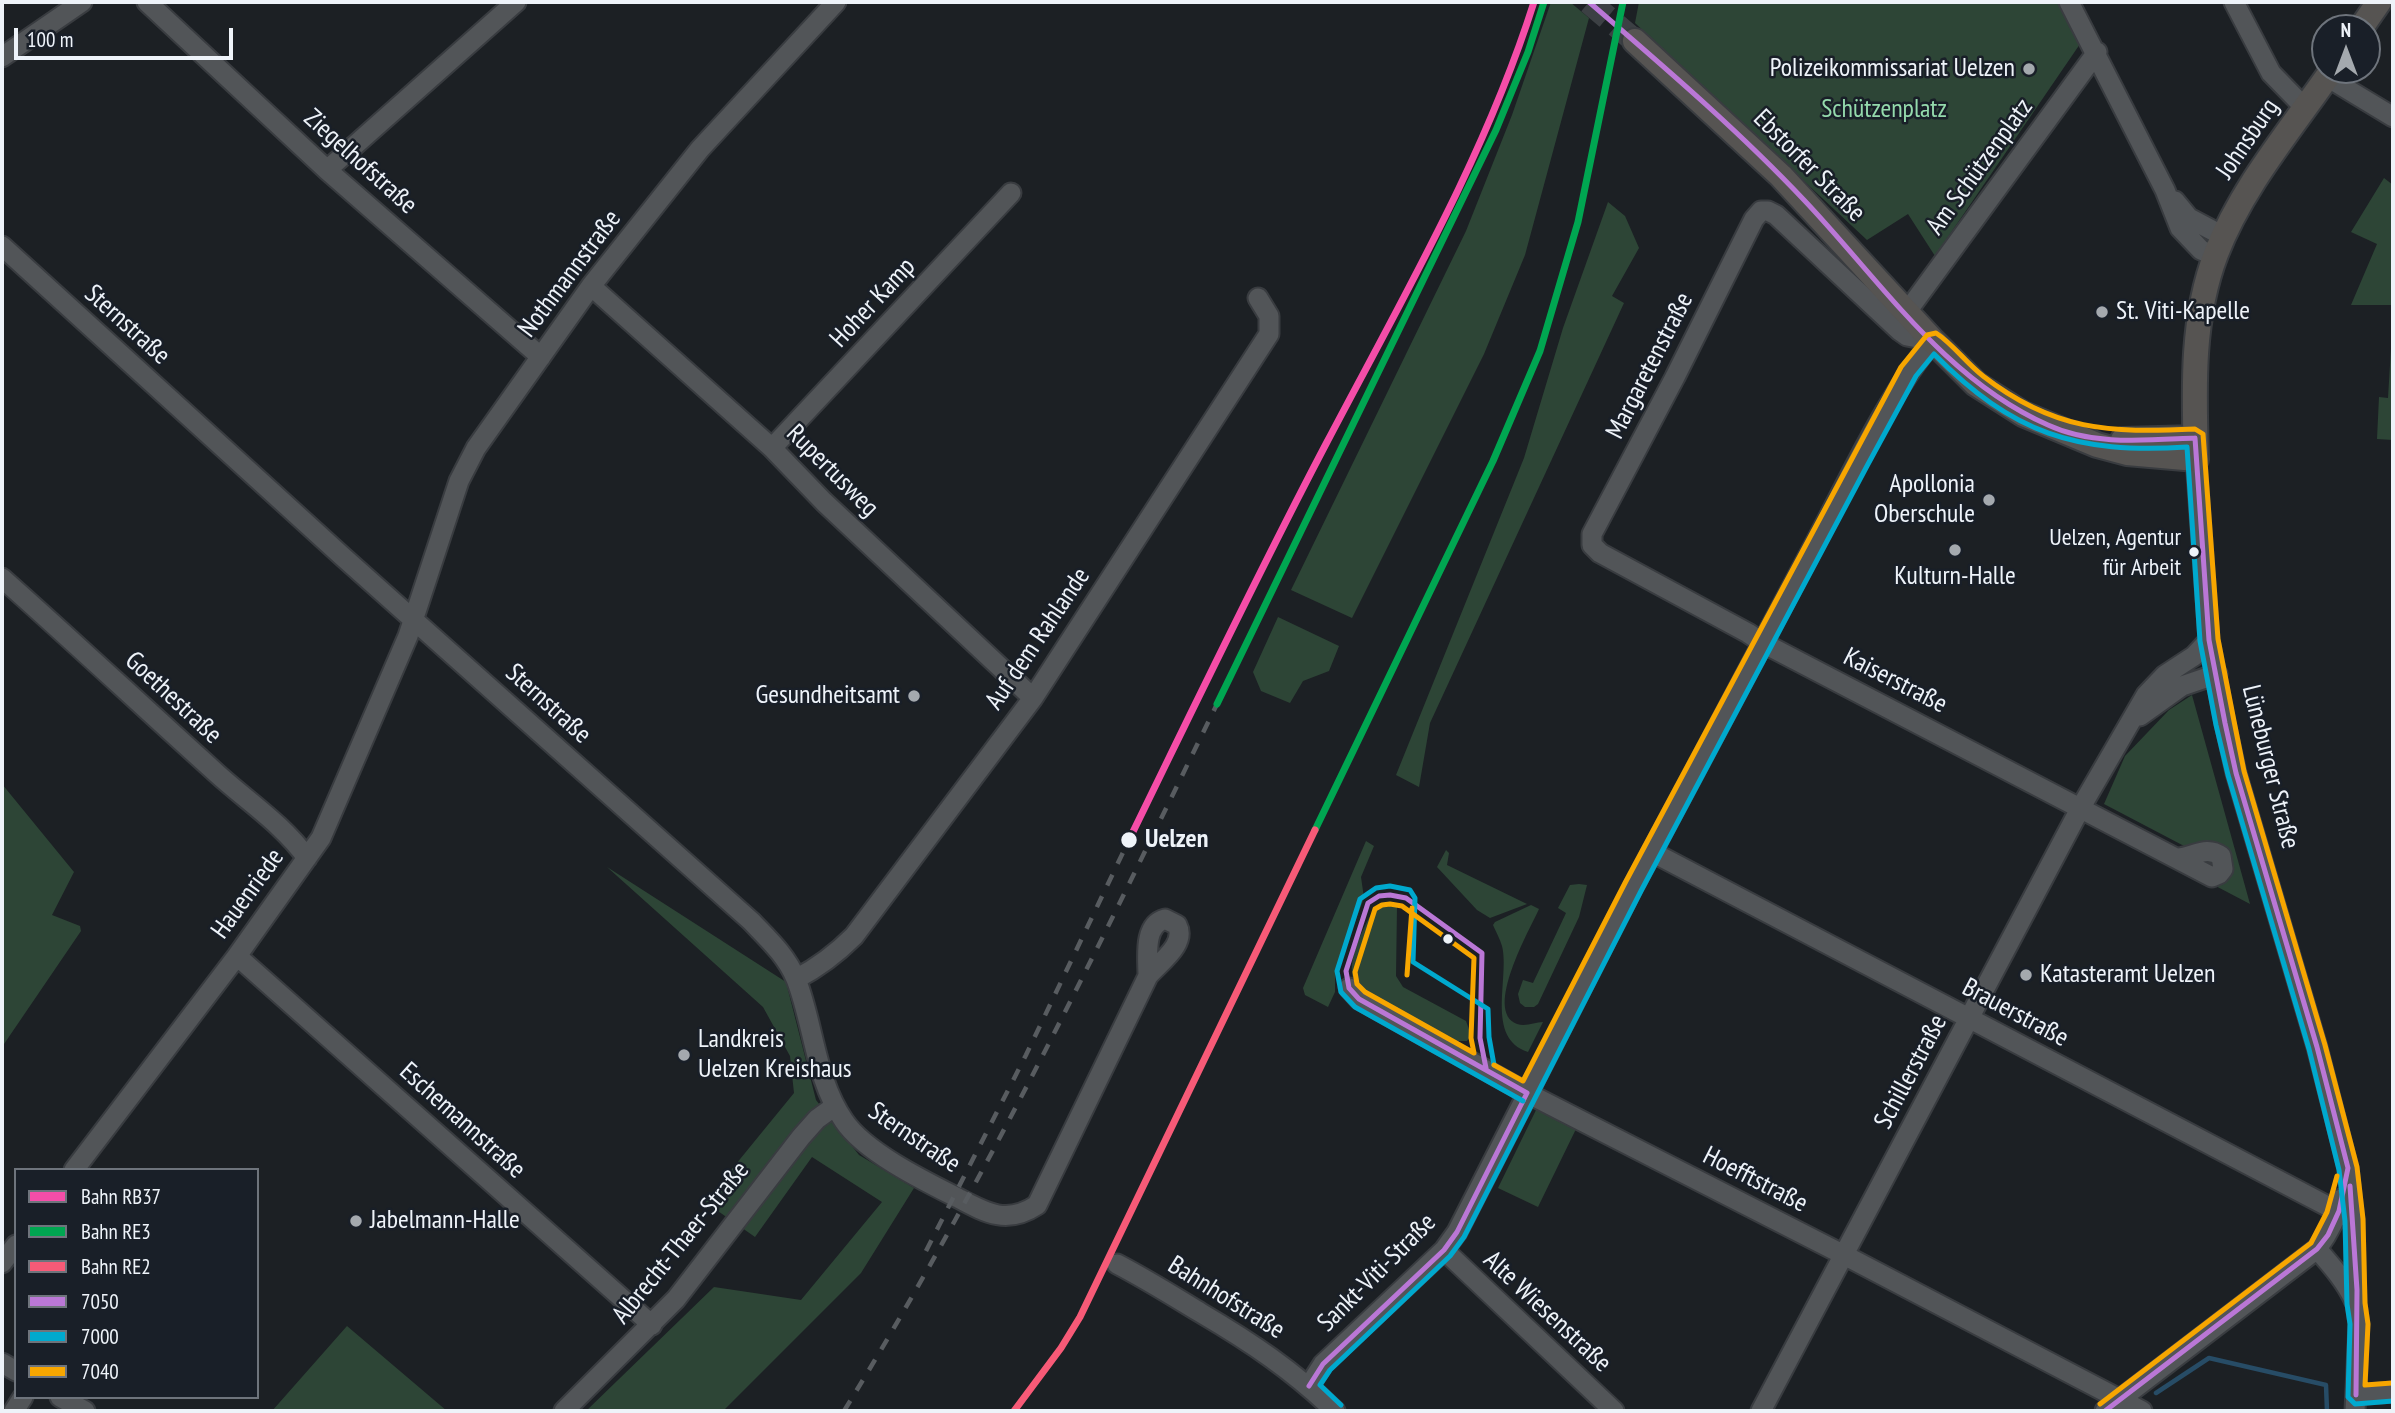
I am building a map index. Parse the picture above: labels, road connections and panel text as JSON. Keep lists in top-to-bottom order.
{
  "streets": {
    "main road": ["Johnsburg", "Ebstorfer Straße", "Lüneburger Straße"],
    "street": [
      "Ziegelhofstraße",
      "Am Schützenplatz",
      "Nothmannstraße",
      "Hoher Kamp",
      "Sternstraße",
      "Margaretenstraße",
      "Rupertusweg",
      "Auf dem Rahlande",
      "Kaiserstraße",
      "Goethestraße",
      "Hauenriede",
      "Brauerstraße",
      "Schillerstraße",
      "Eschemannstraße",
      "Hoefftstraße",
      "Albrecht-Thaer-Straße",
      "Sankt-Viti-Straße",
      "Bahnhofstraße",
      "Alte Wiesenstraße"
    ]
  },
  "crossings": [
    ["Johnsburg", "Lüneburger Straße"],
    ["Ziegelhofstraße", "Nothmannstraße"],
    ["Ebstorfer Straße", "Am Schützenplatz"],
    ["Ebstorfer Straße", "Margaretenstraße"],
    ["Ebstorfer Straße", "Lüneburger Straße"],
    ["Ebstorfer Straße", "Sankt-Viti-Straße"],
    ["Nothmannstraße", "Sternstraße"],
    ["Nothmannstraße", "Rupertusweg"],
    ["Nothmannstraße", "Hauenriede"],
    ["Hoher Kamp", "Rupertusweg"],
    ["Sternstraße", "Auf dem Rahlande"],
    ["Sternstraße", "Hauenriede"],
    ["Sternstraße", "Albrecht-Thaer-Straße"],
    ["Margaretenstraße", "Kaiserstraße"],
    ["Rupertusweg", "Auf dem Rahlande"],
    ["Kaiserstraße", "Schillerstraße"],
    ["Kaiserstraße", "Sankt-Viti-Straße"],
    ["Goethestraße", "Hauenriede"],
    ["Lüneburger Straße", "Brauerstraße"],
    ["Lüneburger Straße", "Schillerstraße"],
    ["Hauenriede", "Eschemannstraße"],
    ["Brauerstraße", "Schillerstraße"],
    ["Brauerstraße", "Sankt-Viti-Straße"],
    ["Schillerstraße", "Hoefftstraße"],
    ["Eschemannstraße", "Albrecht-Thaer-Straße"],
    ["Hoefftstraße", "Sankt-Viti-Straße"],
    ["Sankt-Viti-Straße", "Bahnhofstraße"],
    ["Sankt-Viti-Straße", "Alte Wiesenstraße"]
  ],
  "parks": ["Schützenplatz"],
  "places": [
    "Polizeikommissariat Uelzen",
    "St. Viti-Kapelle",
    "Apollonia Oberschule",
    "Kulturn-Halle",
    "Uelzen, Agentur für Arbeit",
    "Gesundheitsamt",
    "Uelzen",
    "Katasteramt Uelzen",
    "Landkreis Uelzen Kreishaus",
    "Jabelmann-Halle"
  ],
  "lines": [
    "rail line RB37",
    "rail line RE3",
    "transit line 7050",
    "transit line 7040",
    "transit line 7000",
    "rail line RE2"
  ],
  "legend": [
    "Bahn RB37",
    "Bahn RE3",
    "Bahn RE2",
    "7050",
    "7000",
    "7040"
  ],
  "scale_bar": "100 m",
  "north": "top"
}
